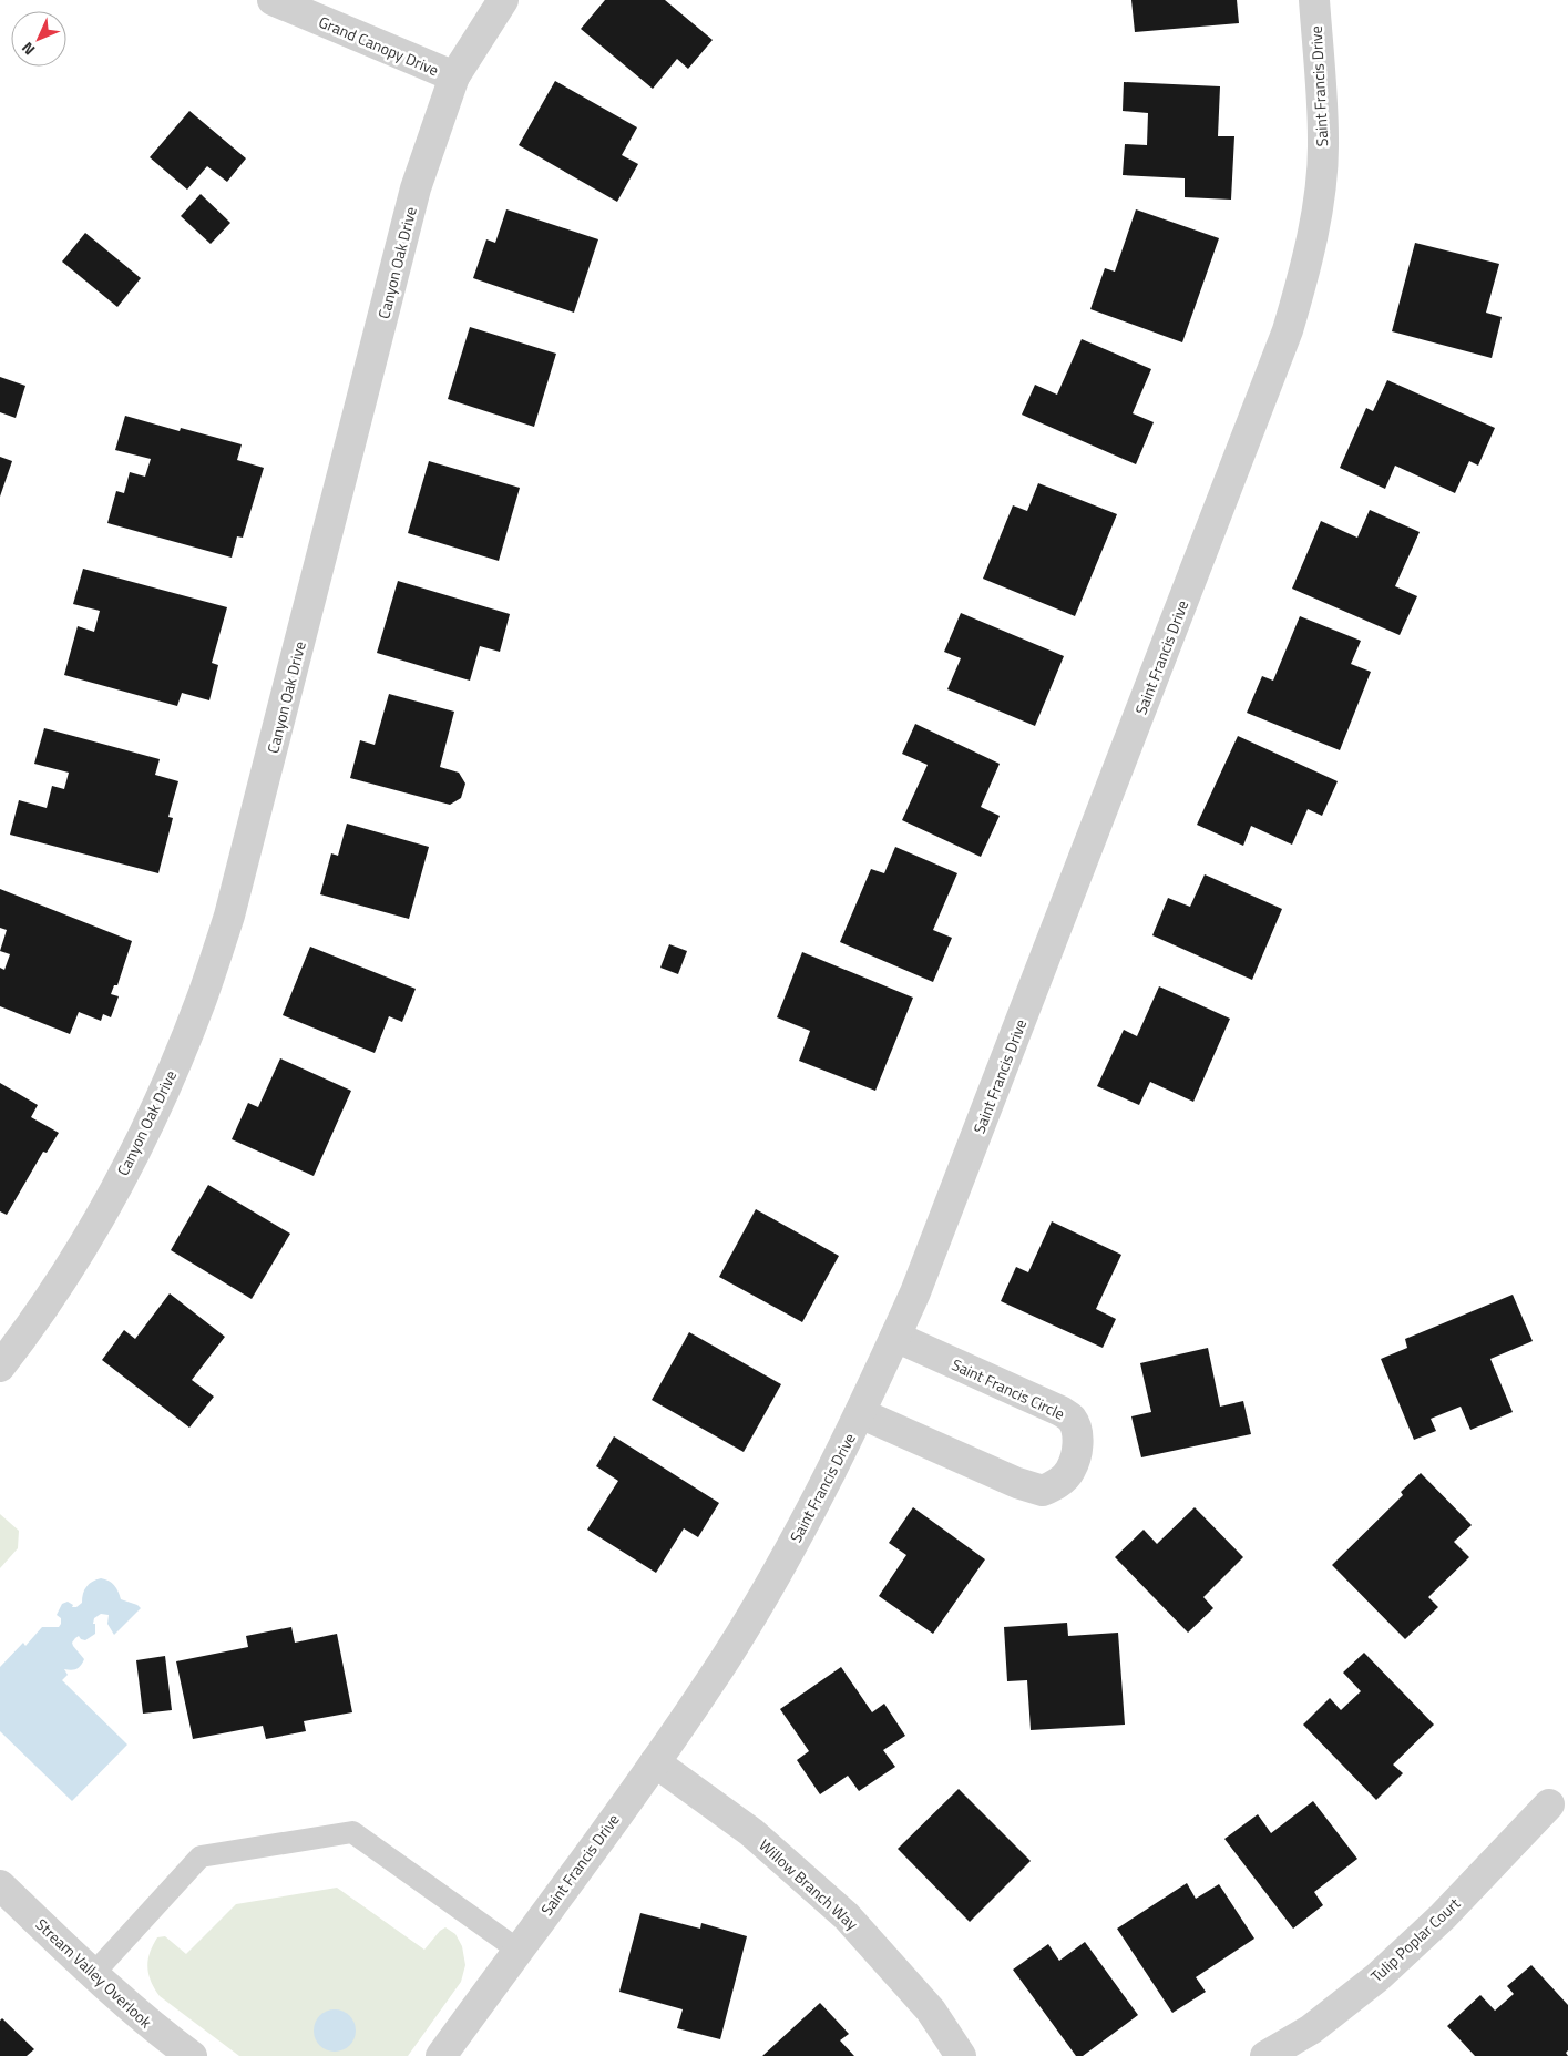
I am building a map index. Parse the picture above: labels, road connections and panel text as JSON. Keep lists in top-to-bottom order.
{
  "streets": {
    "street": [
      "Grand Canopy Drive",
      "Saint Francis Drive",
      "Canyon Oak Drive",
      "Saint Francis Circle",
      "Willow Branch Way",
      "Tulip Poplar Court",
      "Stream Valley Overlook"
    ]
  },
  "crossings": [
    ["Grand Canopy Drive", "Canyon Oak Drive"],
    ["Saint Francis Drive", "Saint Francis Circle"],
    ["Saint Francis Drive", "Willow Branch Way"]
  ],
  "north": "bottom left"
}
